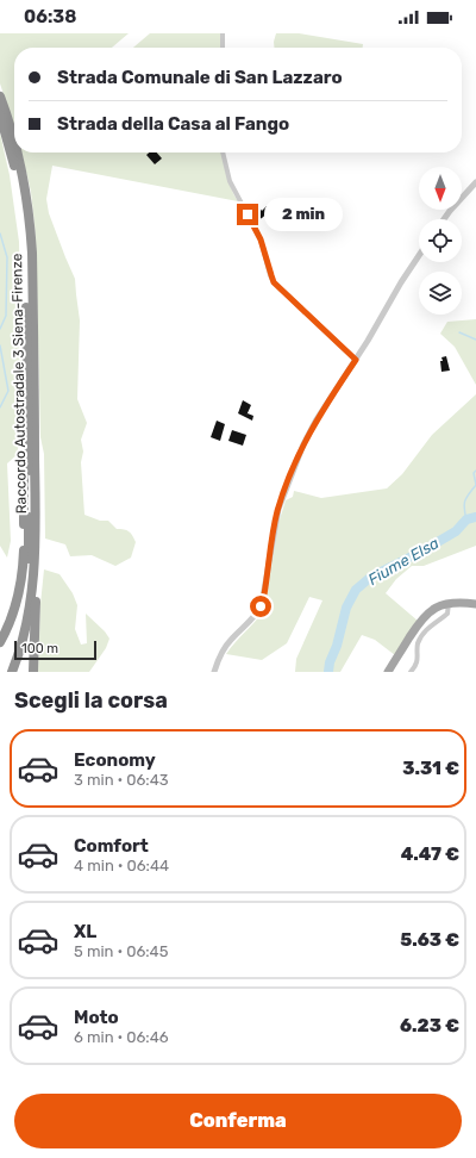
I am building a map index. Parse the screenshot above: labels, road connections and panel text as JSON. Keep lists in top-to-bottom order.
{
  "streets": {
    "highway": ["Raccordo Autostradale 3 Siena-Firenze"]
  },
  "water": ["Fiume Elsa"],
  "scale_bar": "100 m",
  "north": "bottom",
  "page": {
    "status": "06:38",
    "banner": ["Strada Comunale di San Lazzaro", "Strada della Casa al Fango"],
    "bubble": "2 min",
    "scale": "100 m",
    "heading": "Scegli la corsa",
    "list": [
      {
        "name": "Economy",
        "note": "3 min · 06:43",
        "value": "3.31 €"
      },
      {
        "name": "Comfort",
        "note": "4 min · 06:44",
        "value": "4.47 €"
      },
      {
        "name": "XL",
        "note": "5 min · 06:45",
        "value": "5.63 €"
      },
      {
        "name": "Moto",
        "note": "6 min · 06:46",
        "value": "6.23 €"
      }
    ],
    "buttons": "Conferma"
  }
}
